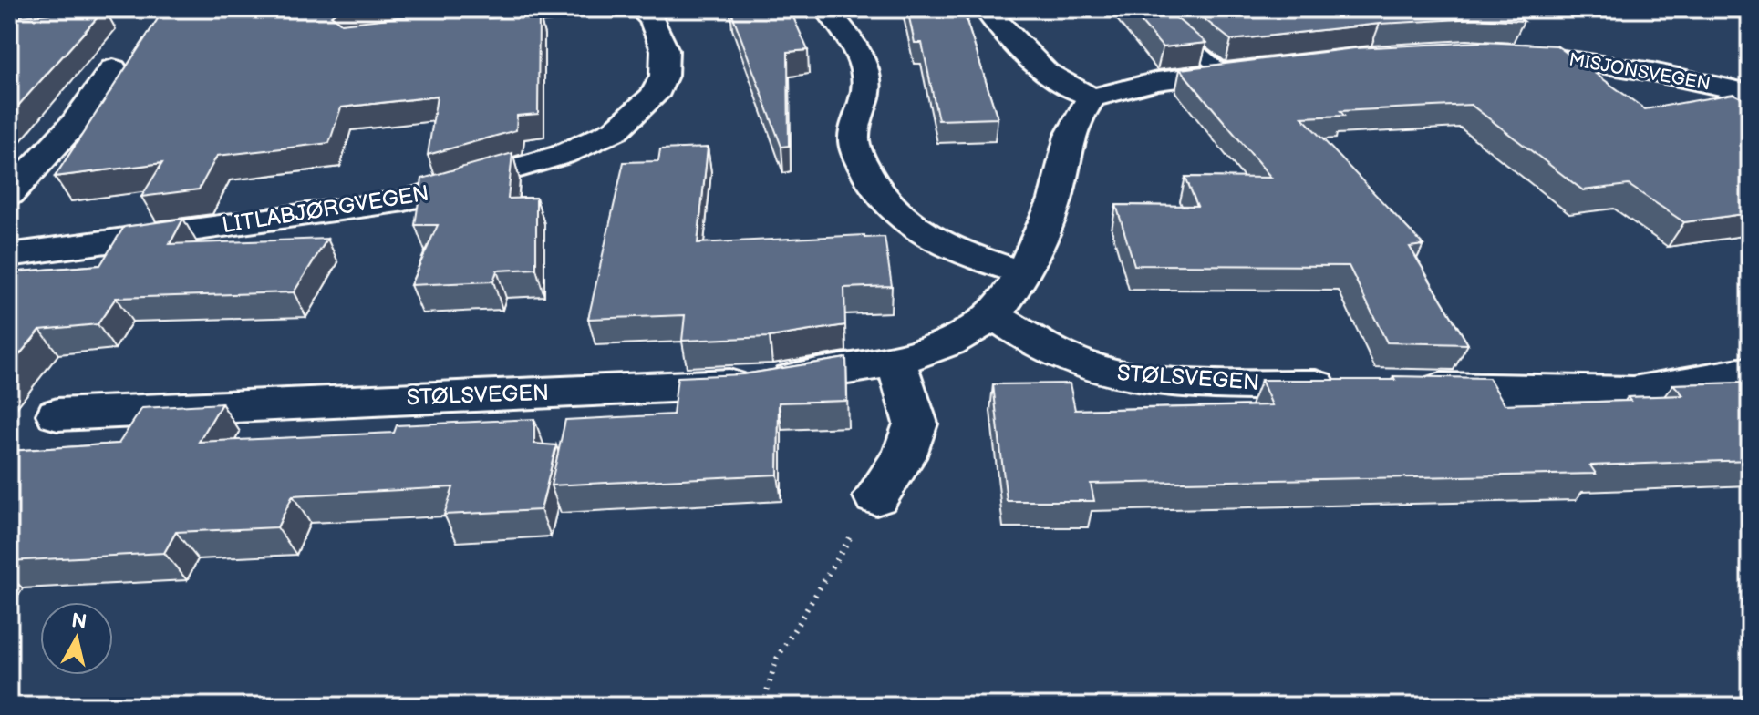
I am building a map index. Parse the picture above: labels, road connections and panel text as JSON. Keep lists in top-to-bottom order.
{
  "streets": {
    "street": ["MISJONSVEGEN", "LITLABJØRGVEGEN", "STØLSVEGEN"]
  },
  "north": "top"
}
